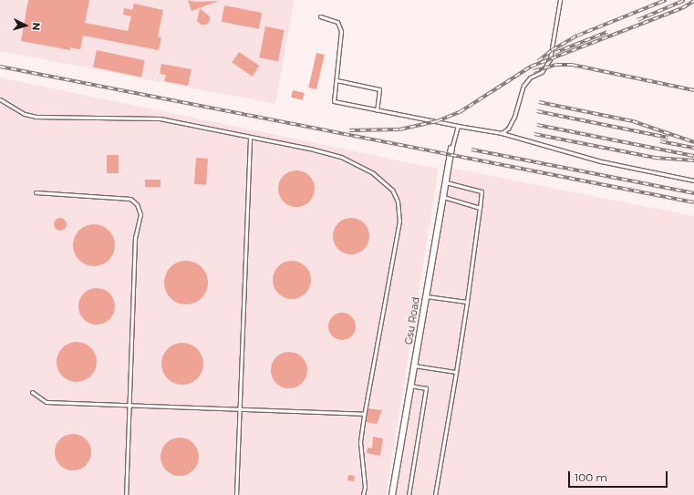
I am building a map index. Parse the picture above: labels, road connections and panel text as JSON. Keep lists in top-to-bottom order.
{
  "streets": {
    "street": ["Gsu Road"]
  },
  "scale_bar": "100 m",
  "north": "right"
}
